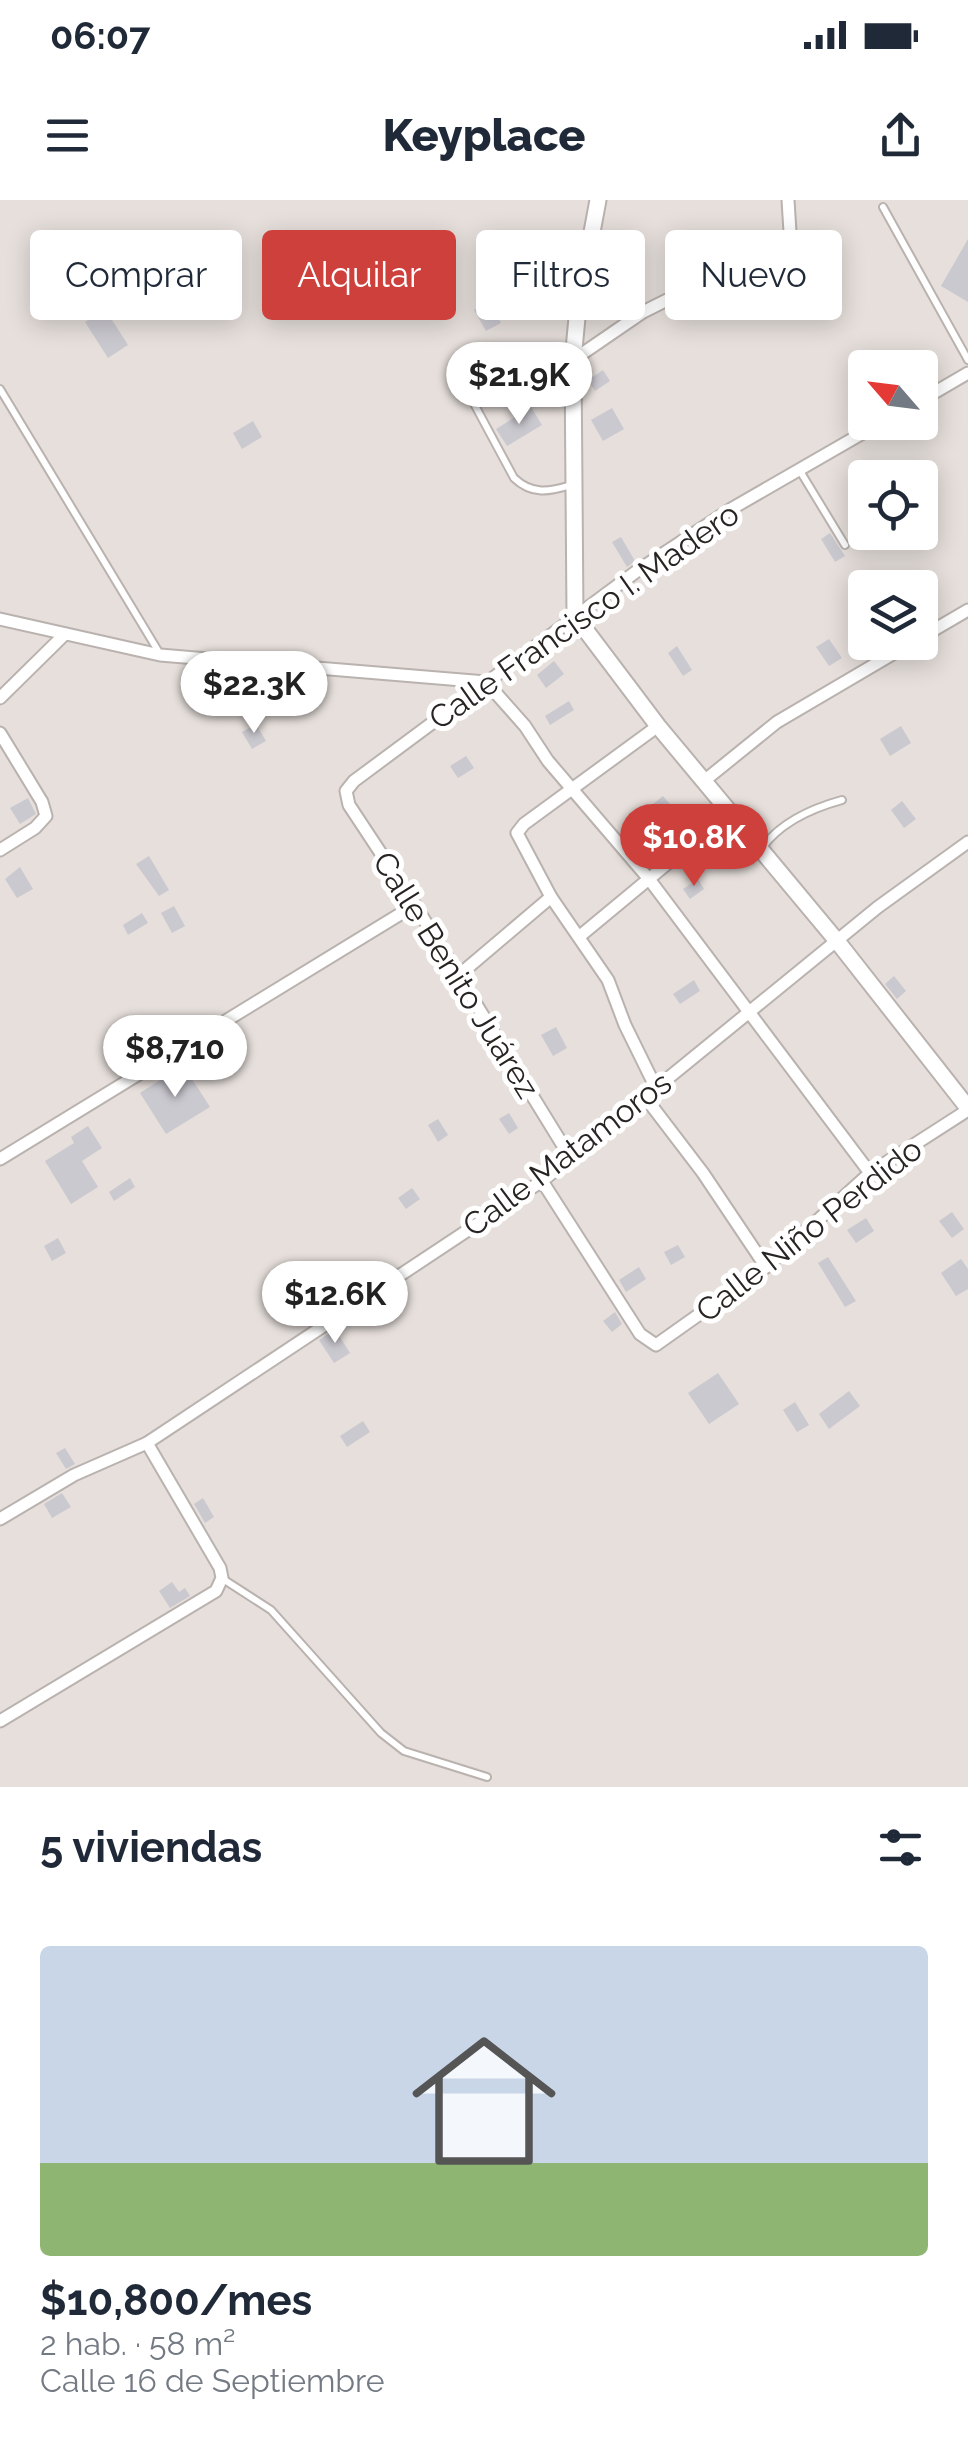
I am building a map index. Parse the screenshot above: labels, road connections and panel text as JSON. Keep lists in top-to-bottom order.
{
  "streets": {
    "street": [
      "Calle Francisco I. Madero",
      "Calle Benito Juárez",
      "Calle Matamoros",
      "Calle Niño Perdido"
    ]
  },
  "crossings": [
    ["Calle Francisco I. Madero", "Calle Benito Juárez"],
    ["Calle Benito Juárez", "Calle Matamoros"],
    ["Calle Matamoros", "Calle Niño Perdido"]
  ],
  "north": "top left",
  "page": {
    "status": "06:07",
    "header": "Keyplace",
    "chip": [
      "Comprar",
      "Alquilar",
      "Filtros",
      "Nuevo"
    ],
    "price": [
      "$21.9K",
      "$22.3K",
      "$10.8K",
      "$8,710",
      "$12.6K"
    ],
    "heading": "5 viviendas",
    "list": [
      {
        "name": "$10,800/mes",
        "note": "2 hab. · 58 m² · Calle 16 de Septiembre"
      }
    ]
  }
}
